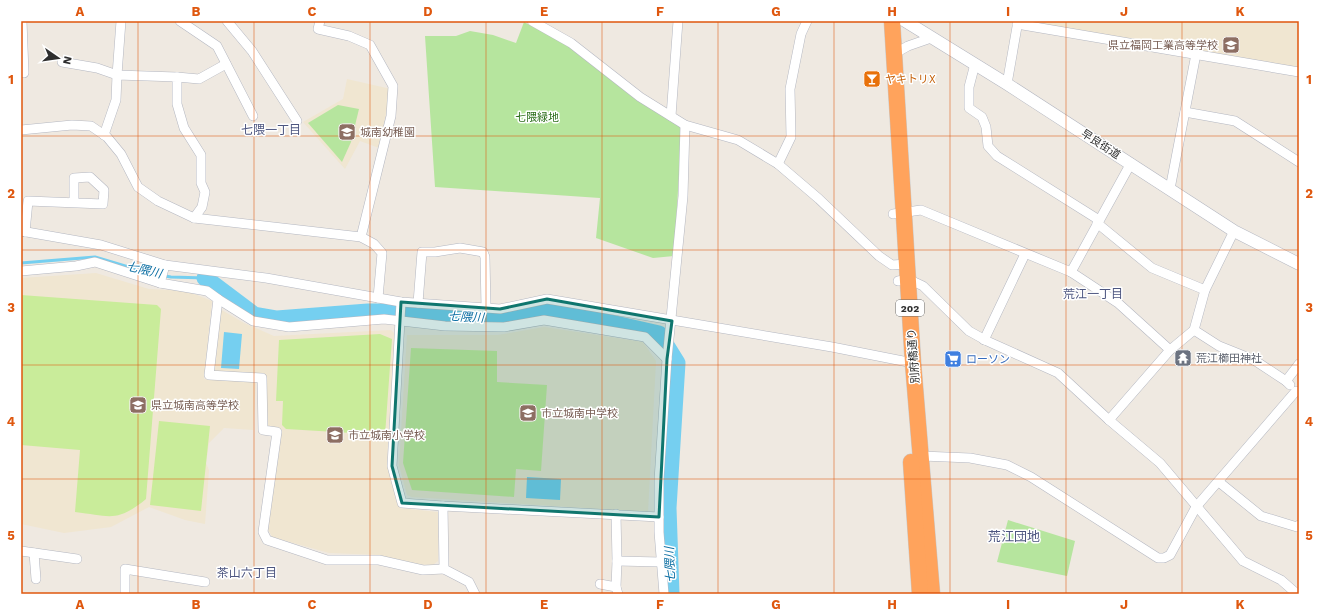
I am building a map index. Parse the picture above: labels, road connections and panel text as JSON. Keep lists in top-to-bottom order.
{
  "streets": {
    "highway": ["202", "別府橋通り"],
    "street": ["早良街道"]
  },
  "districts": [
    "七隈一丁目",
    "荒江一丁目",
    "荒江団地",
    "茶山六丁目"
  ],
  "water": ["七隈川"],
  "parks": ["七隈緑地"],
  "places": {
    "school or university": [
      "県立福岡工業高等学校",
      "城南幼稚園",
      "県立城南高等学校",
      "市立城南中学校",
      "市立城南小学校"
    ],
    "bar": ["ヤキトリX"],
    "temple": ["荒江櫛田神社"],
    "supermarket": ["ローソン"]
  },
  "north": "right",
  "grid": {
    "columns": [
      "A",
      "B",
      "C",
      "D",
      "E",
      "F",
      "G",
      "H",
      "I",
      "J",
      "K"
    ],
    "rows": [
      "1",
      "2",
      "3",
      "4",
      "5"
    ]
  }
}
